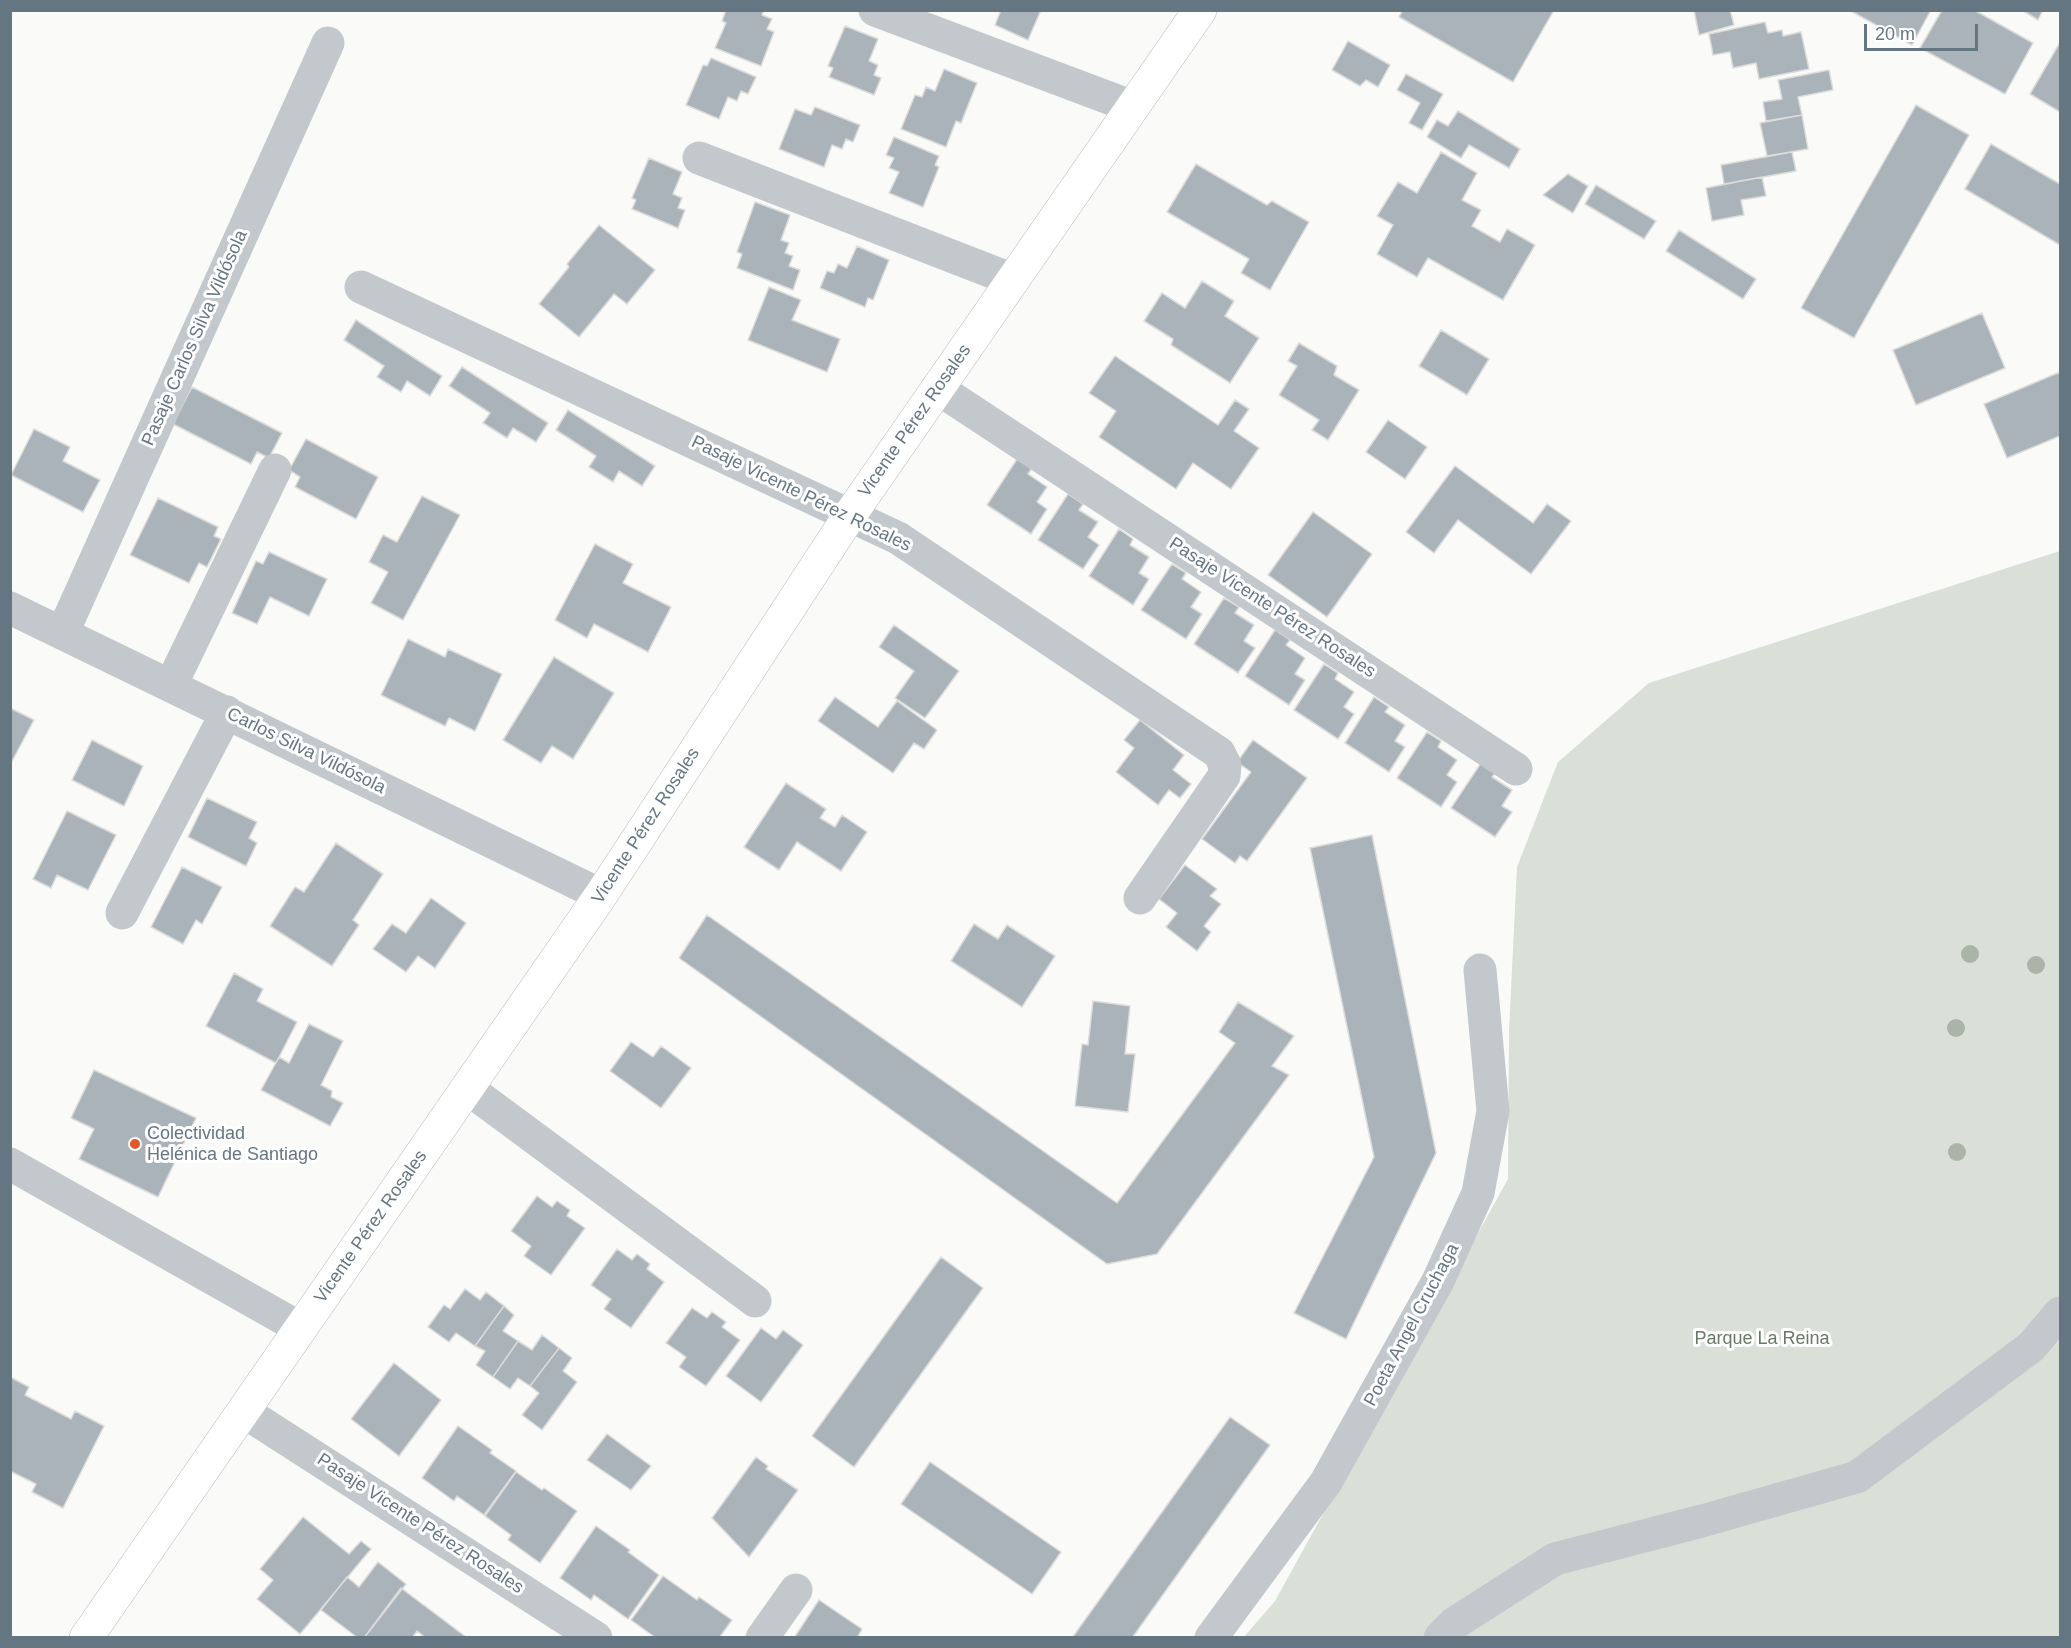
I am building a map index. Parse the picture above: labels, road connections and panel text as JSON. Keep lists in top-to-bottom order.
{
  "streets": {
    "main road": ["Vicente Pérez Rosales"],
    "street": [
      "Pasaje Carlos Silva Vildósola",
      "Pasaje Vicente Pérez Rosales",
      "Carlos Silva Vildósola",
      "Poeta Angel Cruchaga"
    ]
  },
  "crossings": [
    ["Pasaje Carlos Silva Vildósola", "Carlos Silva Vildósola"],
    ["Vicente Pérez Rosales", "Pasaje Vicente Pérez Rosales"],
    ["Vicente Pérez Rosales", "Carlos Silva Vildósola"]
  ],
  "parks": ["Parque La Reina"],
  "places": ["Colectividad Helénica de Santiago"],
  "scale_bar": "20 m"
}
